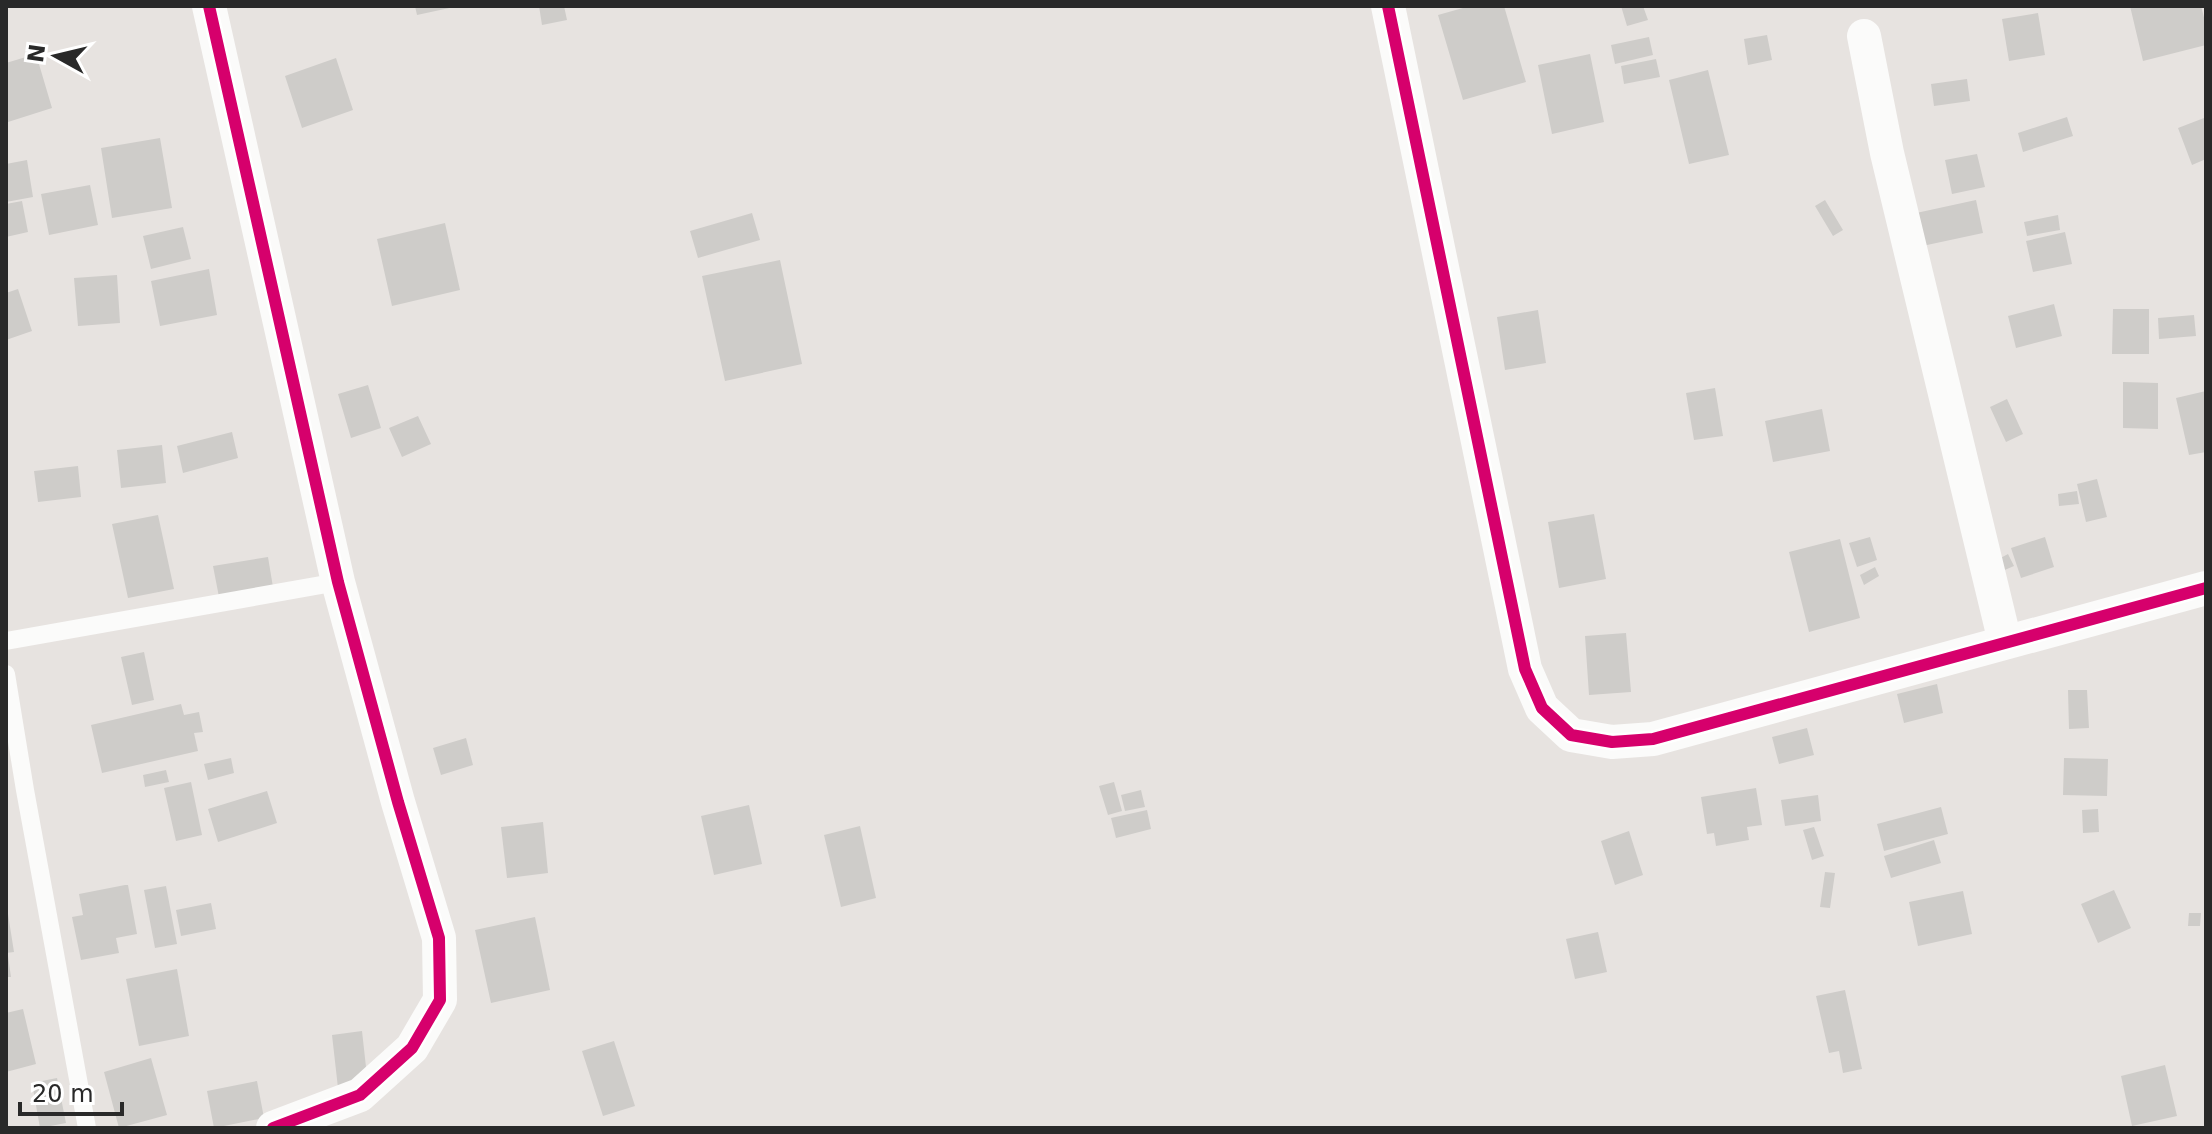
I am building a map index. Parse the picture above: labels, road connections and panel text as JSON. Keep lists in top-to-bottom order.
{
  "scale_bar": "20 m",
  "north": "left"
}
